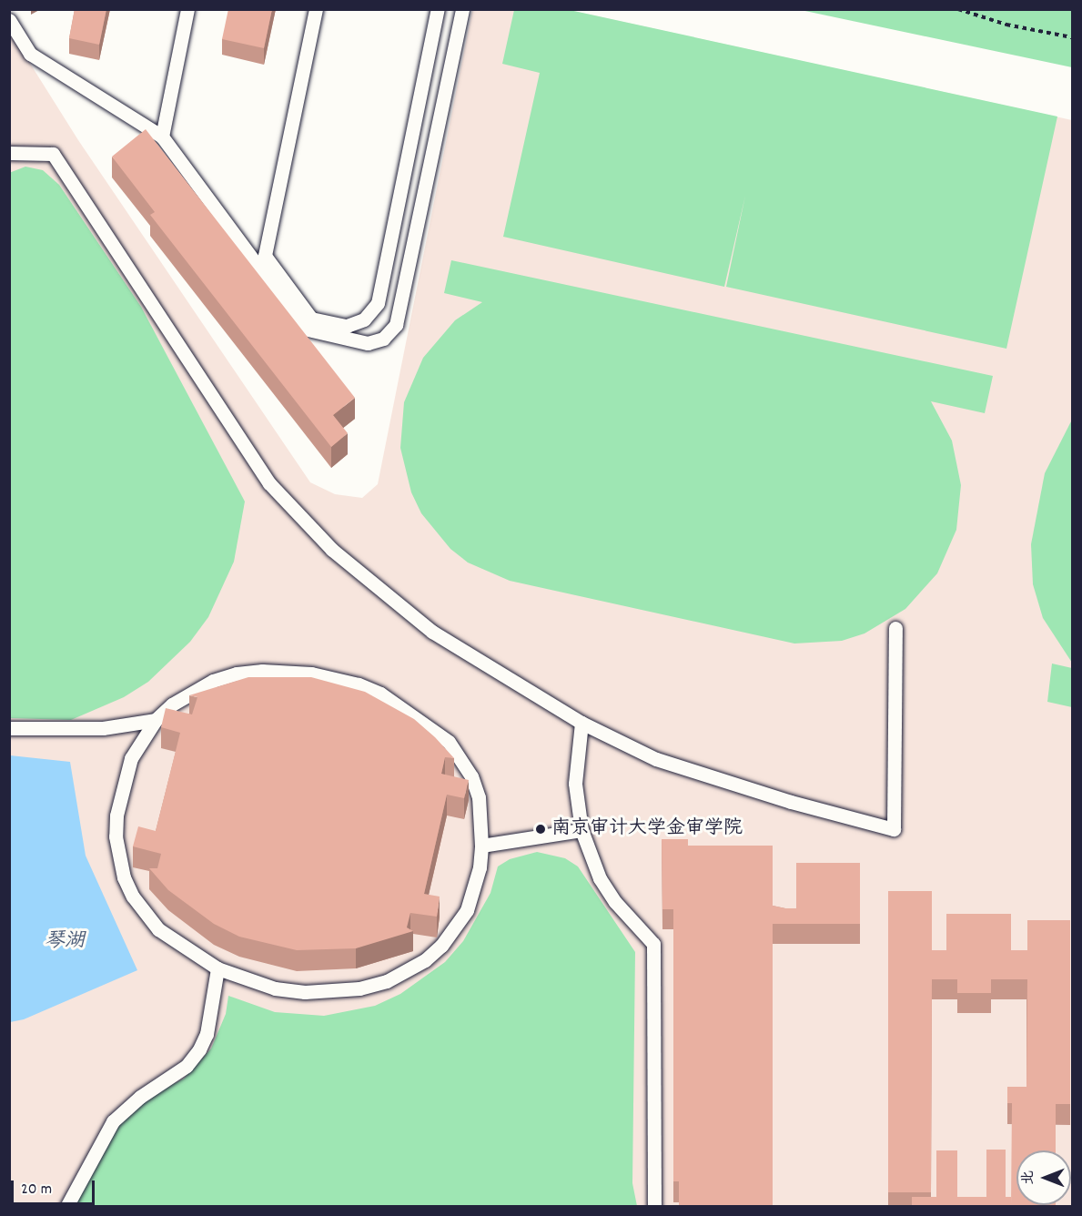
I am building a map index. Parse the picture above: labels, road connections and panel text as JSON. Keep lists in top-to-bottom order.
{
  "water": ["琴湖"],
  "places": ["南京审计大学金审学院"],
  "scale_bar": "20 m",
  "north": "left"
}
